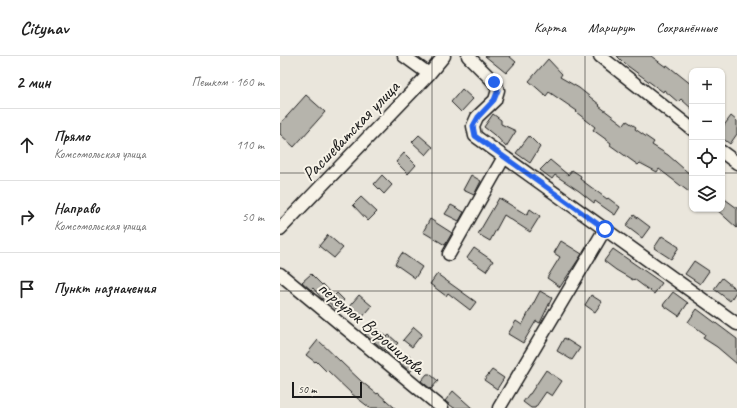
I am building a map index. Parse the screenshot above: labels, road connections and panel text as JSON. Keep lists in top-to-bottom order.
{
  "streets": {
    "street": ["Расшеватская улица", "переулок Ворошилова"]
  },
  "scale_bar": "50 m",
  "page": {
    "header": "Citynav",
    "nav": ["Карта", "Маршрут", "Сохранённые"],
    "heading": ["2 мин", "Пешком · 160 m"],
    "map_buttons": ["+", "−"],
    "list": [
      ["Прямо", "Комсомольская улица", "110 m"],
      ["Направо", "Комсомольская улица", "50 m"],
      "Пункт назначения"
    ],
    "scale": "50 m"
  }
}
